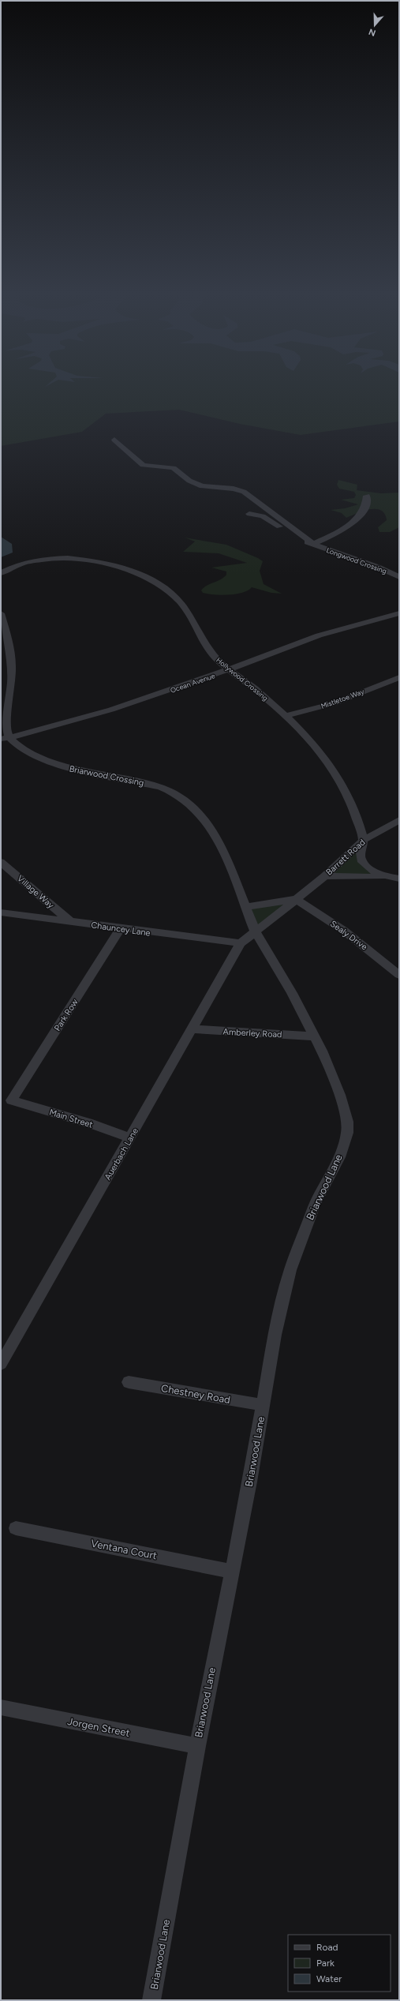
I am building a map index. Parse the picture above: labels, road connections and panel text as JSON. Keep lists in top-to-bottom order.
{
  "streets": {
    "street": [
      "Longwood Crossing",
      "Hollywood Crossing",
      "Ocean Avenue",
      "Mistletoe Way",
      "Briarwood Crossing",
      "Barrett Road",
      "Village Way",
      "Chauncey Lane",
      "Sealy Drive",
      "Park Row",
      "Amberley Road",
      "Main Street",
      "Auerbach Lane",
      "Briarwood Lane",
      "Chestney Road",
      "Ventana Court",
      "Jorgen Street"
    ]
  },
  "crossings": [
    ["Hollywood Crossing", "Ocean Avenue"],
    ["Hollywood Crossing", "Mistletoe Way"],
    ["Hollywood Crossing", "Barrett Road"],
    ["Ocean Avenue", "Briarwood Crossing"],
    ["Briarwood Crossing", "Barrett Road"],
    ["Briarwood Crossing", "Briarwood Lane"],
    ["Barrett Road", "Chauncey Lane"],
    ["Barrett Road", "Sealy Drive"],
    ["Barrett Road", "Auerbach Lane"],
    ["Barrett Road", "Briarwood Lane"],
    ["Village Way", "Chauncey Lane"],
    ["Chauncey Lane", "Park Row"],
    ["Chauncey Lane", "Auerbach Lane"],
    ["Park Row", "Main Street"],
    ["Amberley Road", "Auerbach Lane"],
    ["Amberley Road", "Briarwood Lane"],
    ["Main Street", "Auerbach Lane"],
    ["Briarwood Lane", "Chestney Road"],
    ["Briarwood Lane", "Ventana Court"],
    ["Briarwood Lane", "Jorgen Street"]
  ],
  "legend": ["Road", "Park", "Water"],
  "north": "bottom"
}
